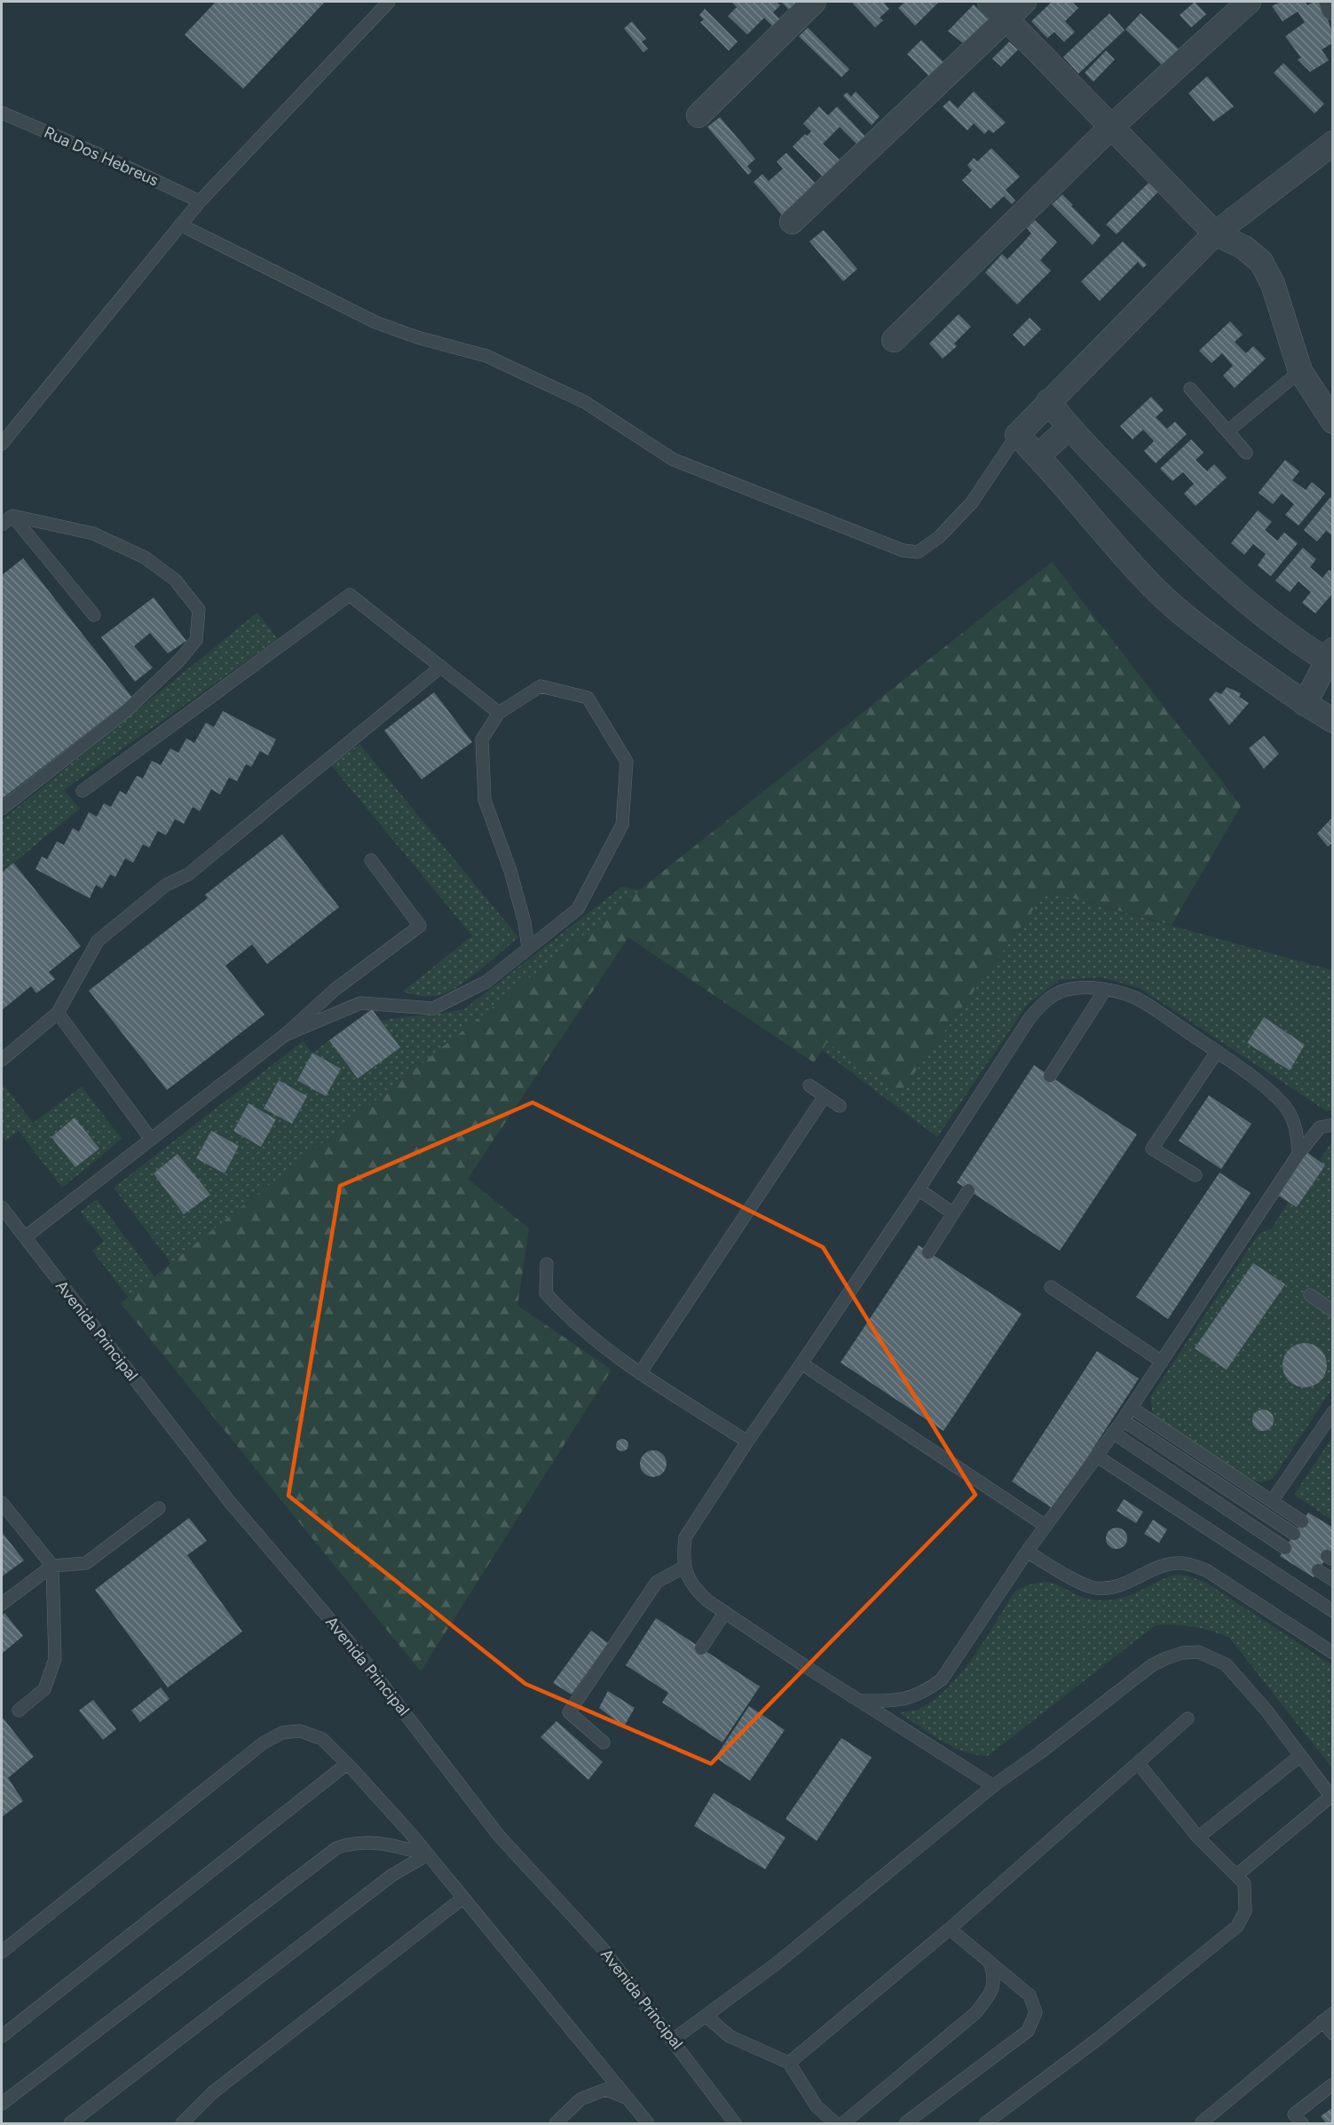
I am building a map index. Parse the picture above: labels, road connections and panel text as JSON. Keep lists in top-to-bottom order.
{
  "streets": {
    "lane": ["Rua Dos Hebreus", "Avenida Principal"]
  }
}
